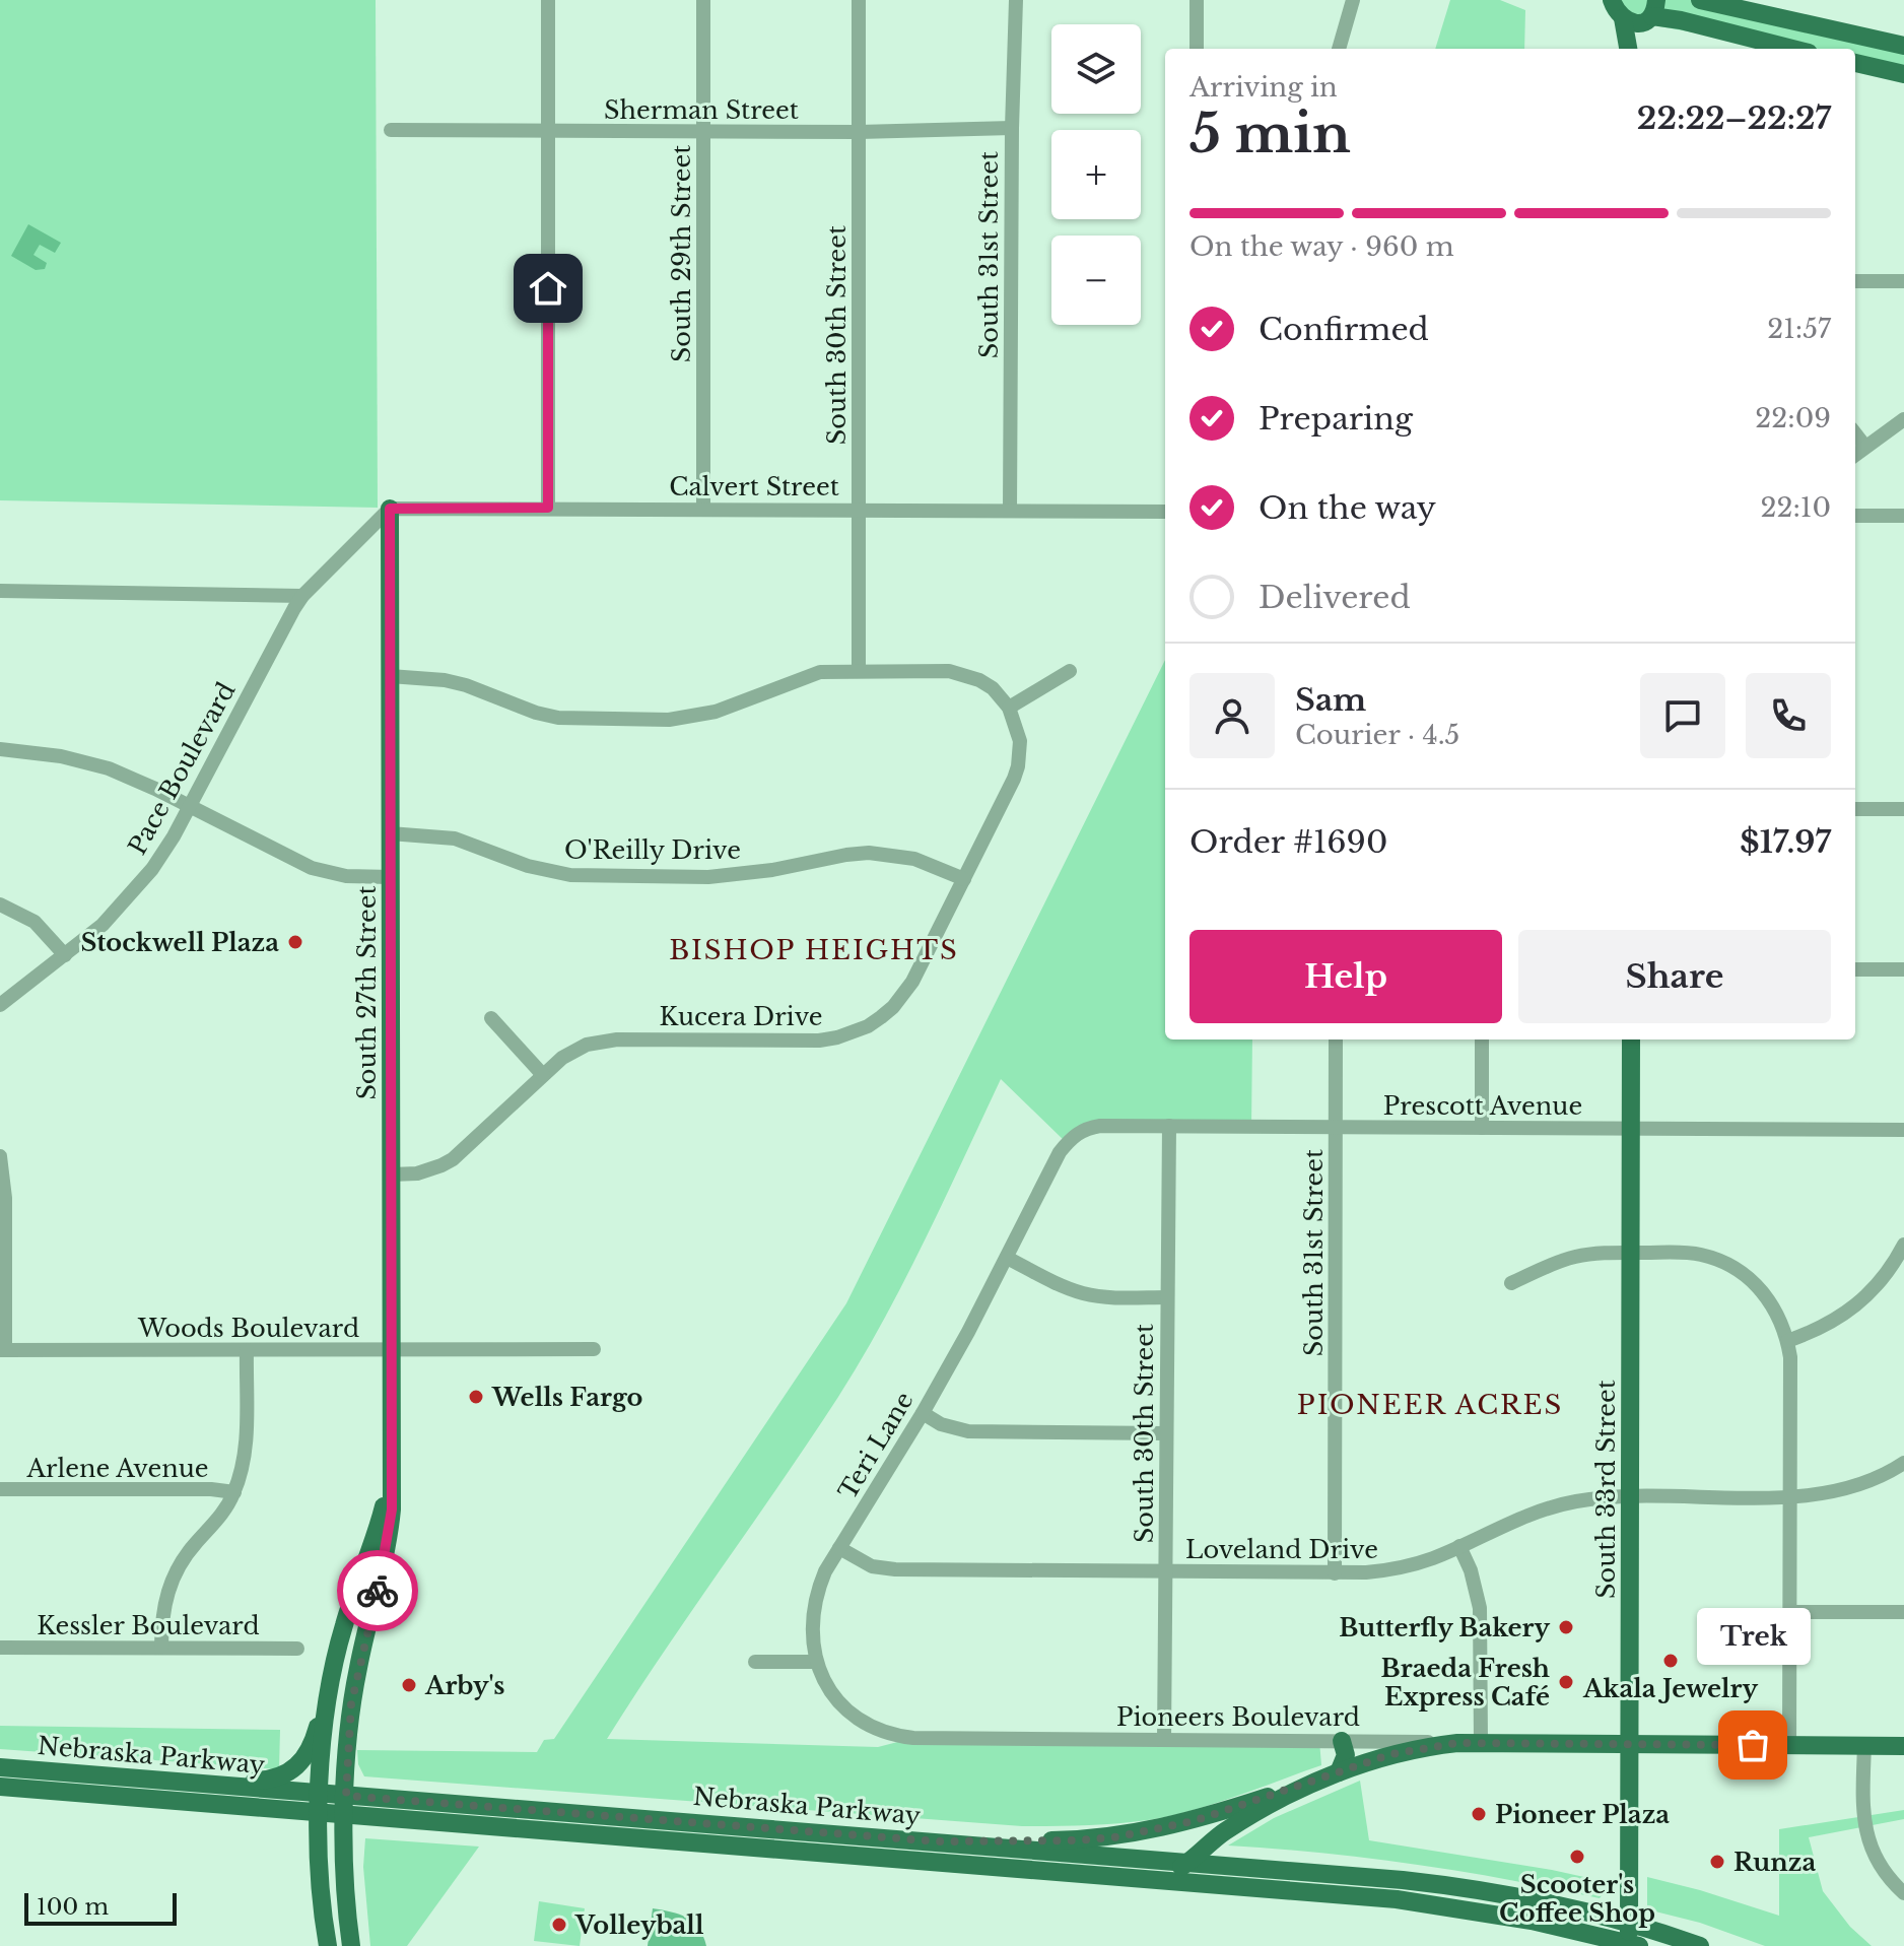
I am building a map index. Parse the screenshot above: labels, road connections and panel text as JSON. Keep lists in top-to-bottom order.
{
  "streets": {
    "main road": [
      "South 27th Street",
      "South 33rd Street",
      "Pioneers Boulevard",
      "Nebraska Parkway"
    ],
    "street": [
      "Sherman Street",
      "South 29th Street",
      "South 31st Street",
      "South 30th Street",
      "Calvert Street",
      "Pace Boulevard",
      "O'Reilly Drive",
      "Kucera Drive",
      "Prescott Avenue",
      "Woods Boulevard",
      "Teri Lane",
      "Arlene Avenue",
      "Loveland Drive",
      "Kessler Boulevard"
    ]
  },
  "crossings": [
    ["Sherman Street", "South 29th Street"],
    ["Sherman Street", "South 31st Street"],
    ["Sherman Street", "South 30th Street"],
    ["South 29th Street", "Calvert Street"],
    ["South 31st Street", "Calvert Street"],
    ["South 31st Street", "Prescott Avenue"],
    ["South 31st Street", "Loveland Drive"],
    ["South 30th Street", "Calvert Street"],
    ["South 30th Street", "Prescott Avenue"],
    ["South 30th Street", "Loveland Drive"],
    ["South 30th Street", "Pioneers Boulevard"],
    ["Calvert Street", "South 27th Street"],
    ["O'Reilly Drive", "South 27th Street"],
    ["O'Reilly Drive", "Kucera Drive"],
    ["South 27th Street", "Kucera Drive"],
    ["South 27th Street", "Woods Boulevard"],
    ["South 27th Street", "Nebraska Parkway"],
    ["Prescott Avenue", "Teri Lane"],
    ["Prescott Avenue", "South 33rd Street"],
    ["Teri Lane", "Loveland Drive"],
    ["Teri Lane", "Pioneers Boulevard"],
    ["South 33rd Street", "Loveland Drive"],
    ["South 33rd Street", "Pioneers Boulevard"],
    ["South 33rd Street", "Nebraska Parkway"]
  ],
  "districts": ["BISHOP HEIGHTS", "PIONEER ACRES"],
  "places": [
    "Stockwell Plaza",
    "Wells Fargo",
    "Butterfly Bakery",
    "Akala Jewelry",
    "Braeda Fresh Express Café",
    "Arby's",
    "Trek",
    "Pioneer Plaza",
    "Scooter's Coffee Shop",
    "Runza",
    "Volleyball"
  ],
  "scale_bar": "100 m",
  "page": {
    "map_buttons": ["+", "−"],
    "heading": ["5 min", "Arriving in", "22:22–22:27"],
    "panel": [
      "Sam",
      "Courier · 4.5",
      "Order #1690",
      "$17.97"
    ],
    "bar": "On the way · 960 m",
    "list": [
      ["Confirmed", "21:57"],
      ["Preparing", "22:09"],
      ["On the way", "22:10"],
      "Delivered"
    ],
    "buttons": ["Help", "Share"],
    "bubble": "Trek",
    "scale": "100 m"
  }
}
